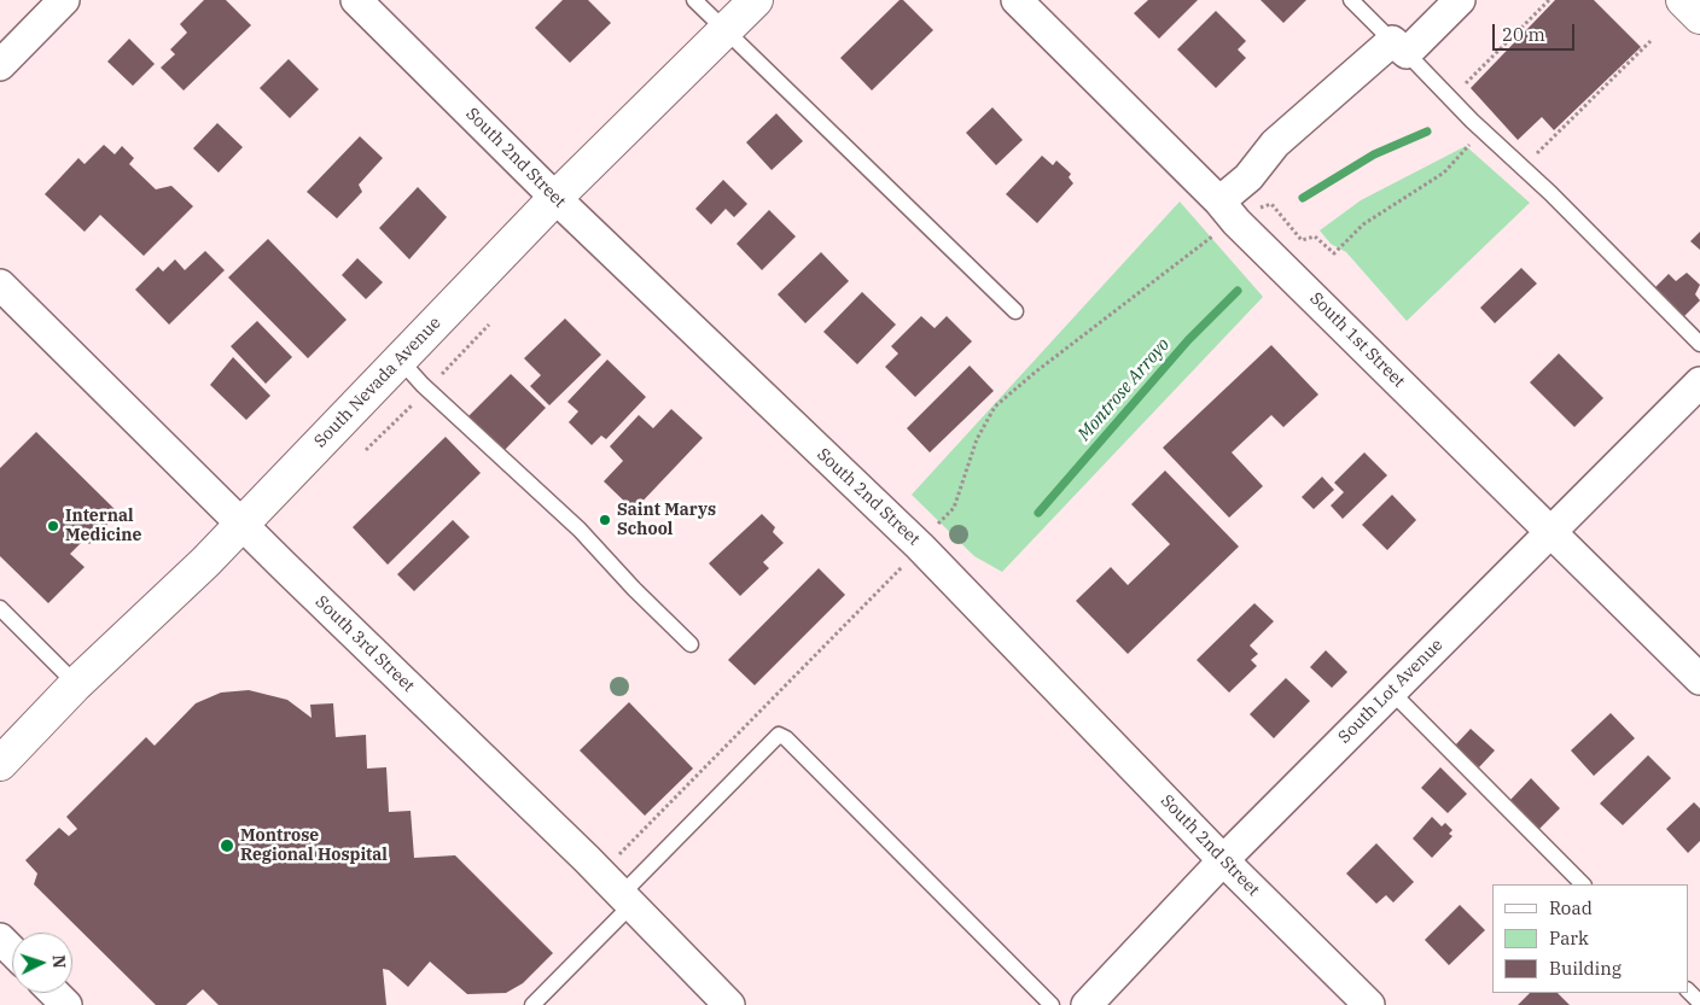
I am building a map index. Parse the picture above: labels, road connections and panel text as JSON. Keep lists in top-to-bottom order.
{
  "streets": {
    "street": [
      "South 2nd Street",
      "South 1st Street",
      "South Nevada Avenue",
      "South 3rd Street",
      "South Lot Avenue"
    ]
  },
  "crossings": [
    ["South 2nd Street", "South Nevada Avenue"],
    ["South 2nd Street", "South Lot Avenue"],
    ["South 1st Street", "South Lot Avenue"],
    ["South Nevada Avenue", "South 3rd Street"]
  ],
  "water": ["Montrose Arroyo"],
  "places": ["Saint Marys School", "Internal Medicine", "Montrose Regional Hospital"],
  "legend": ["Road", "Park", "Building"],
  "scale_bar": "20 m",
  "north": "right"
}
